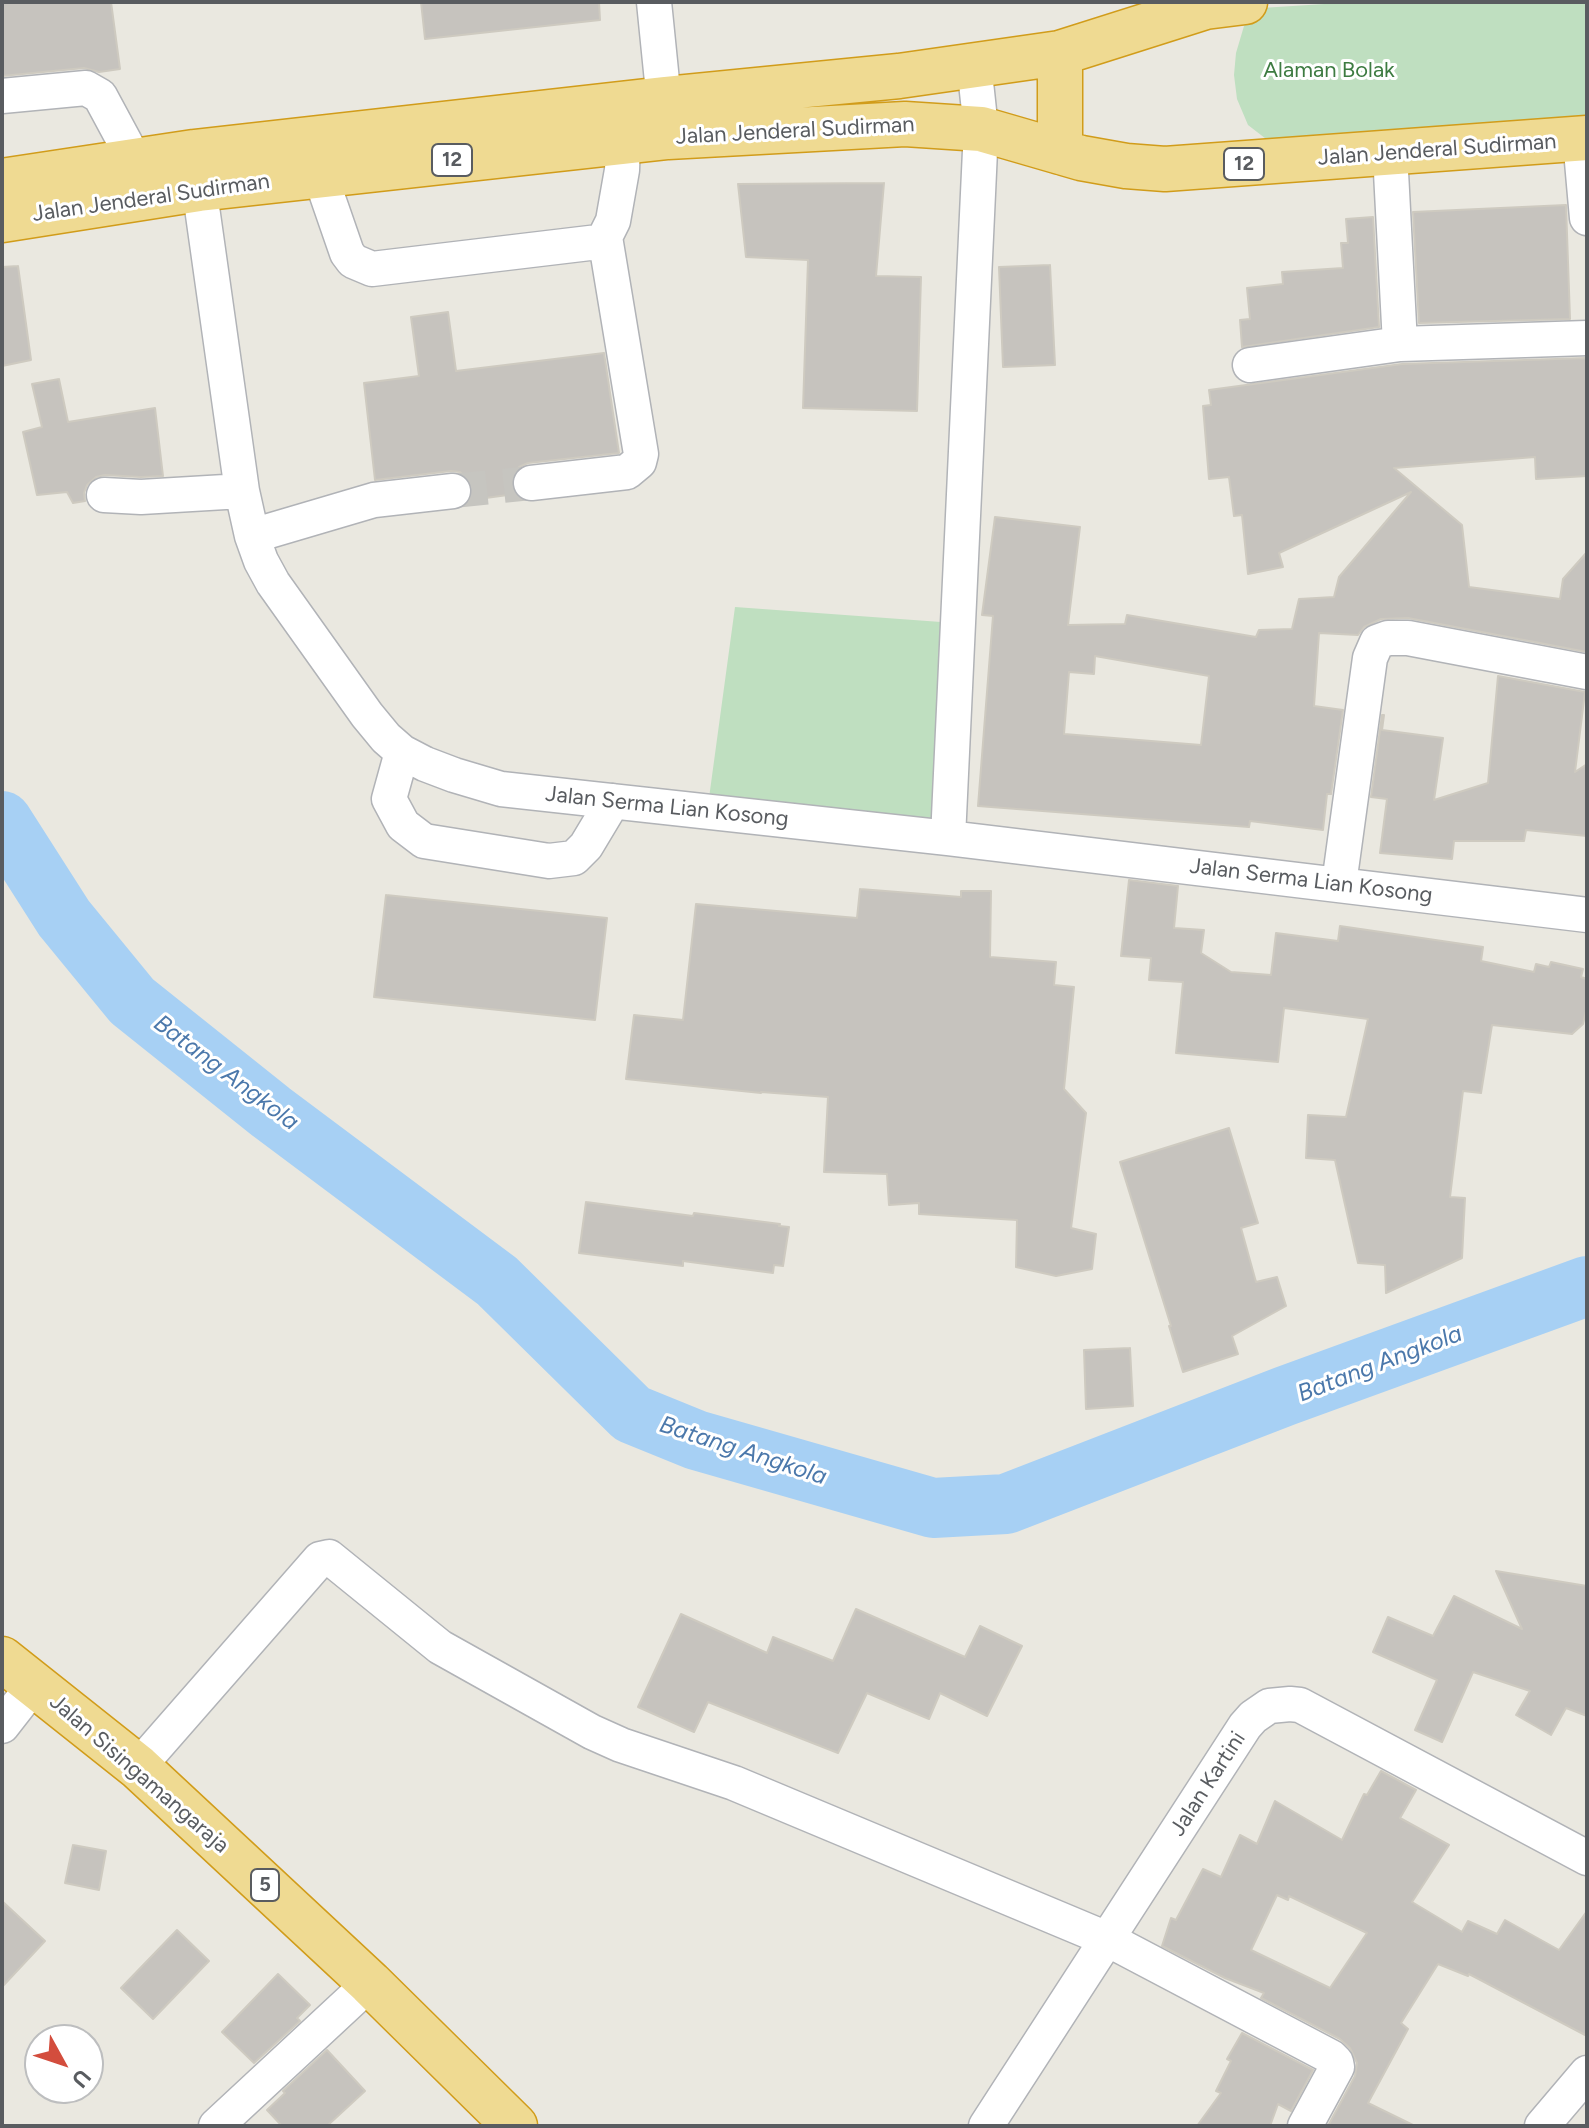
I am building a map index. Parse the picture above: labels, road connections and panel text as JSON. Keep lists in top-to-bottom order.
{
  "streets": {
    "highway": [
      "Jalan Jenderal Sudirman",
      "12",
      "Jalan Sisingamangaraja",
      "5"
    ],
    "street": ["Jalan Serma Lian Kosong", "Jalan Kartini"]
  },
  "crossings": [
    ["Jalan Jenderal Sudirman", "Jalan Serma Lian Kosong"]
  ],
  "water": ["Batang Angkola"],
  "parks": ["Alaman Bolak"],
  "north": "bottom right"
}
